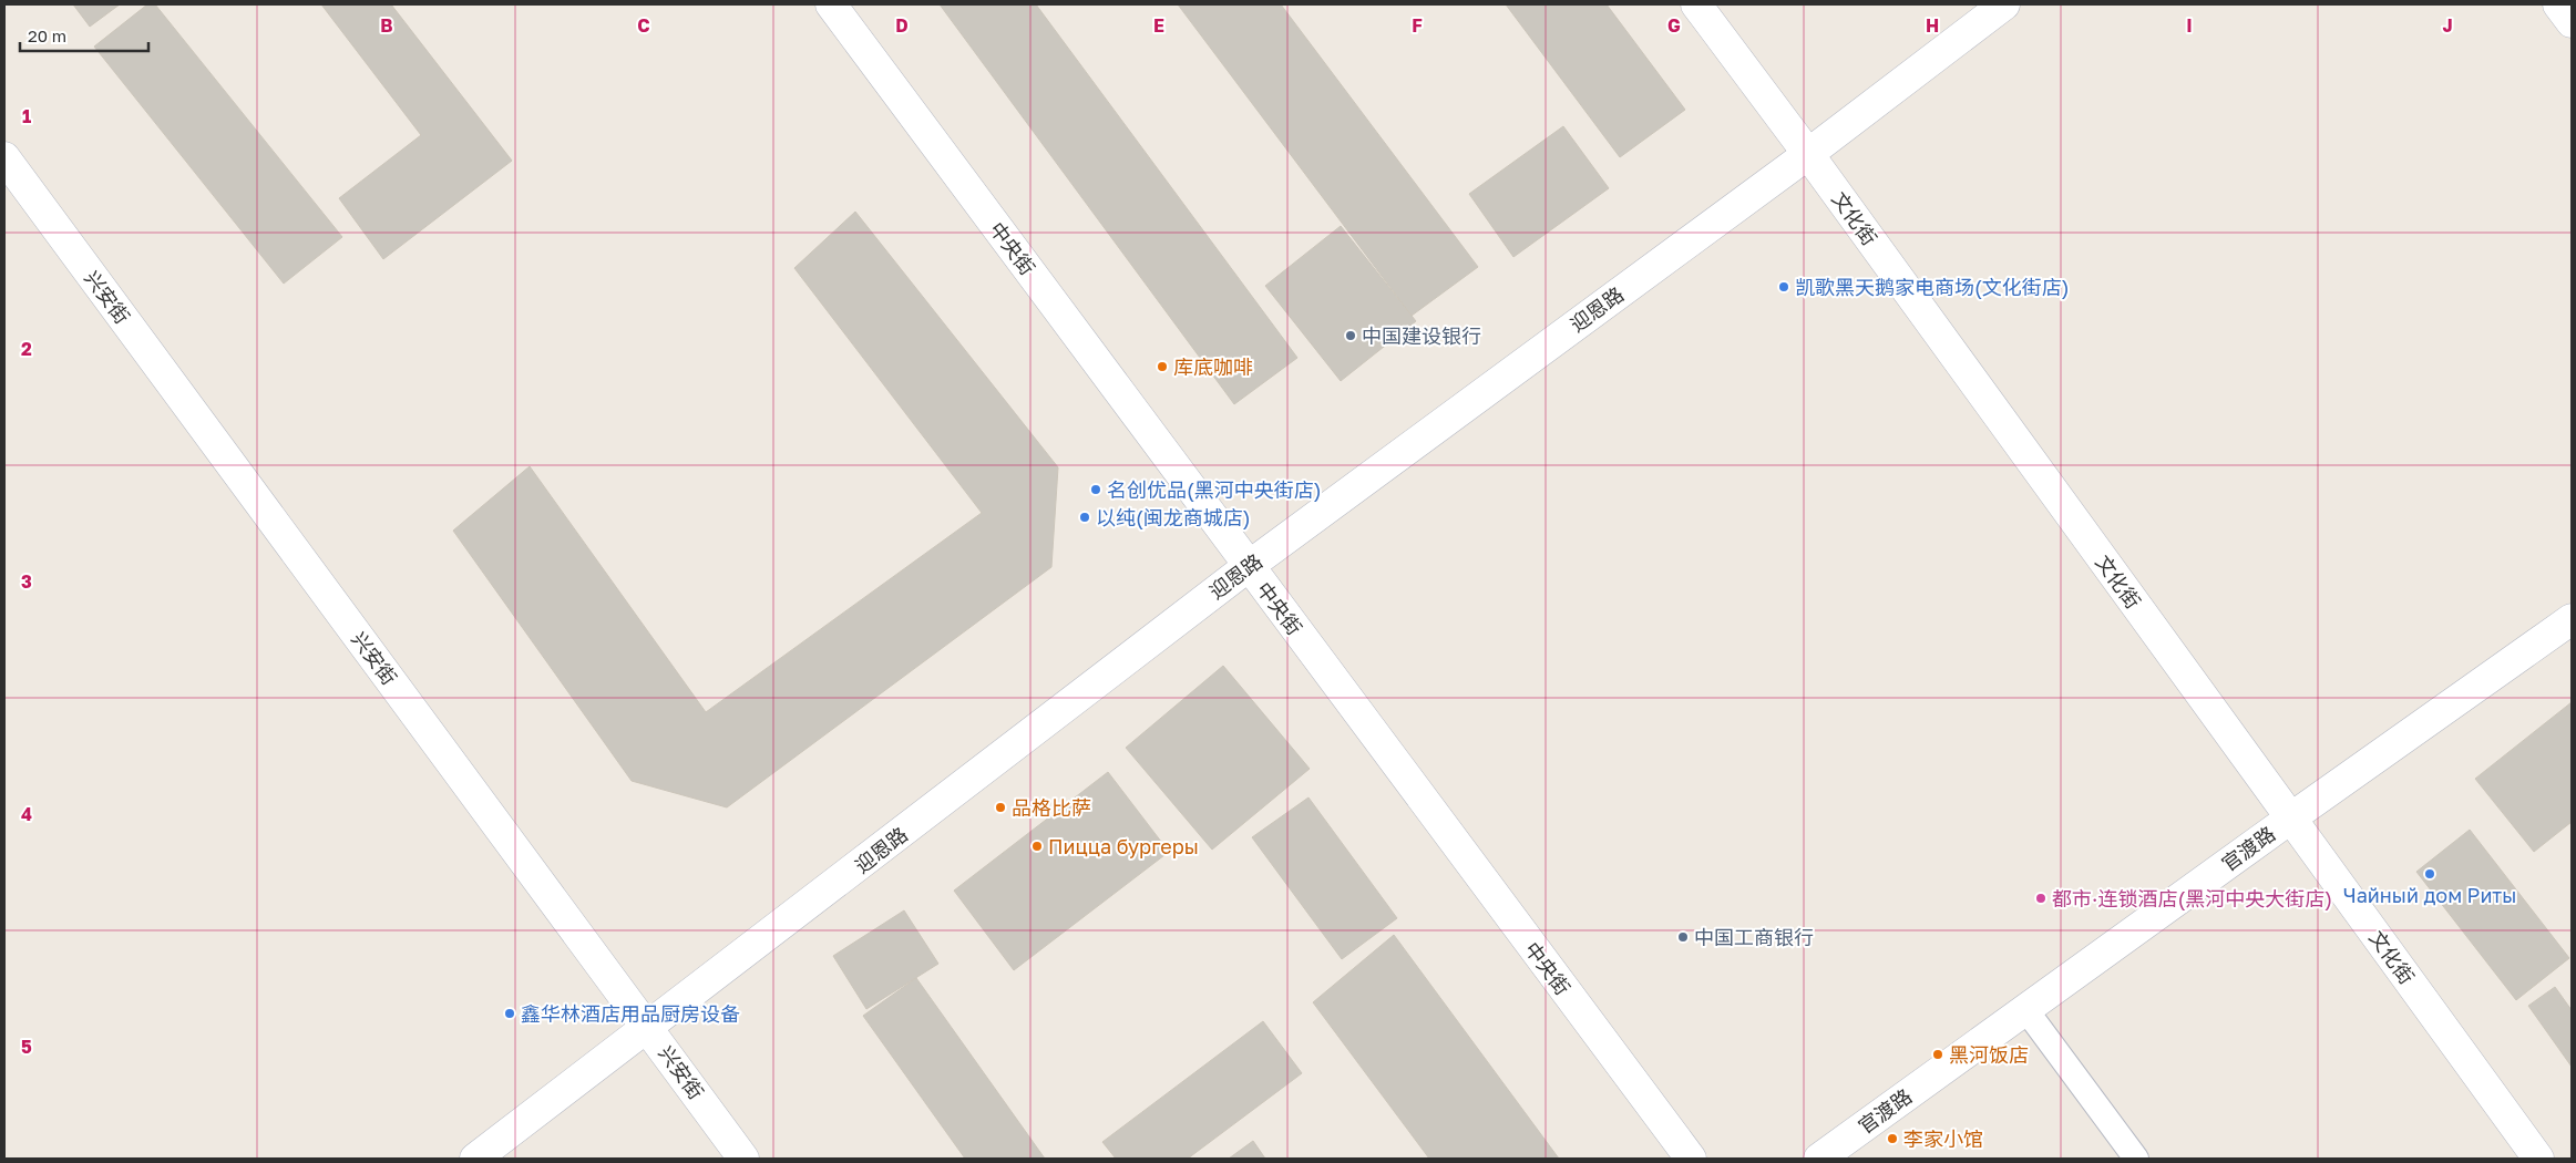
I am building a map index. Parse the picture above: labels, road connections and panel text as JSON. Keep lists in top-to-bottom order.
{
  "streets": {
    "street": [
      "文化街",
      "中央街",
      "兴安街",
      "迎恩路",
      "官渡路"
    ]
  },
  "crossings": [
    ["文化街", "迎恩路"],
    ["文化街", "官渡路"],
    ["中央街", "迎恩路"],
    ["兴安街", "迎恩路"]
  ],
  "places": [
    "凯歌黑天鹅家电商场(文化街店)",
    "中国建设银行",
    "库底咖啡",
    "名创优品(黑河中央街店)",
    "以纯(闽龙商城店)",
    "品格比萨",
    "Пицца бургеры",
    "Чайный дом Риты",
    "都市·连锁酒店(黑河中央大街店)",
    "中国工商银行",
    "鑫华林酒店用品厨房设备",
    "黑河饭店",
    "李家小馆"
  ],
  "scale_bar": "20 m",
  "grid": {
    "columns": [
      "B",
      "C",
      "D",
      "E",
      "F",
      "G",
      "H",
      "I",
      "J"
    ],
    "rows": [
      "1",
      "2",
      "3",
      "4",
      "5"
    ]
  }
}
